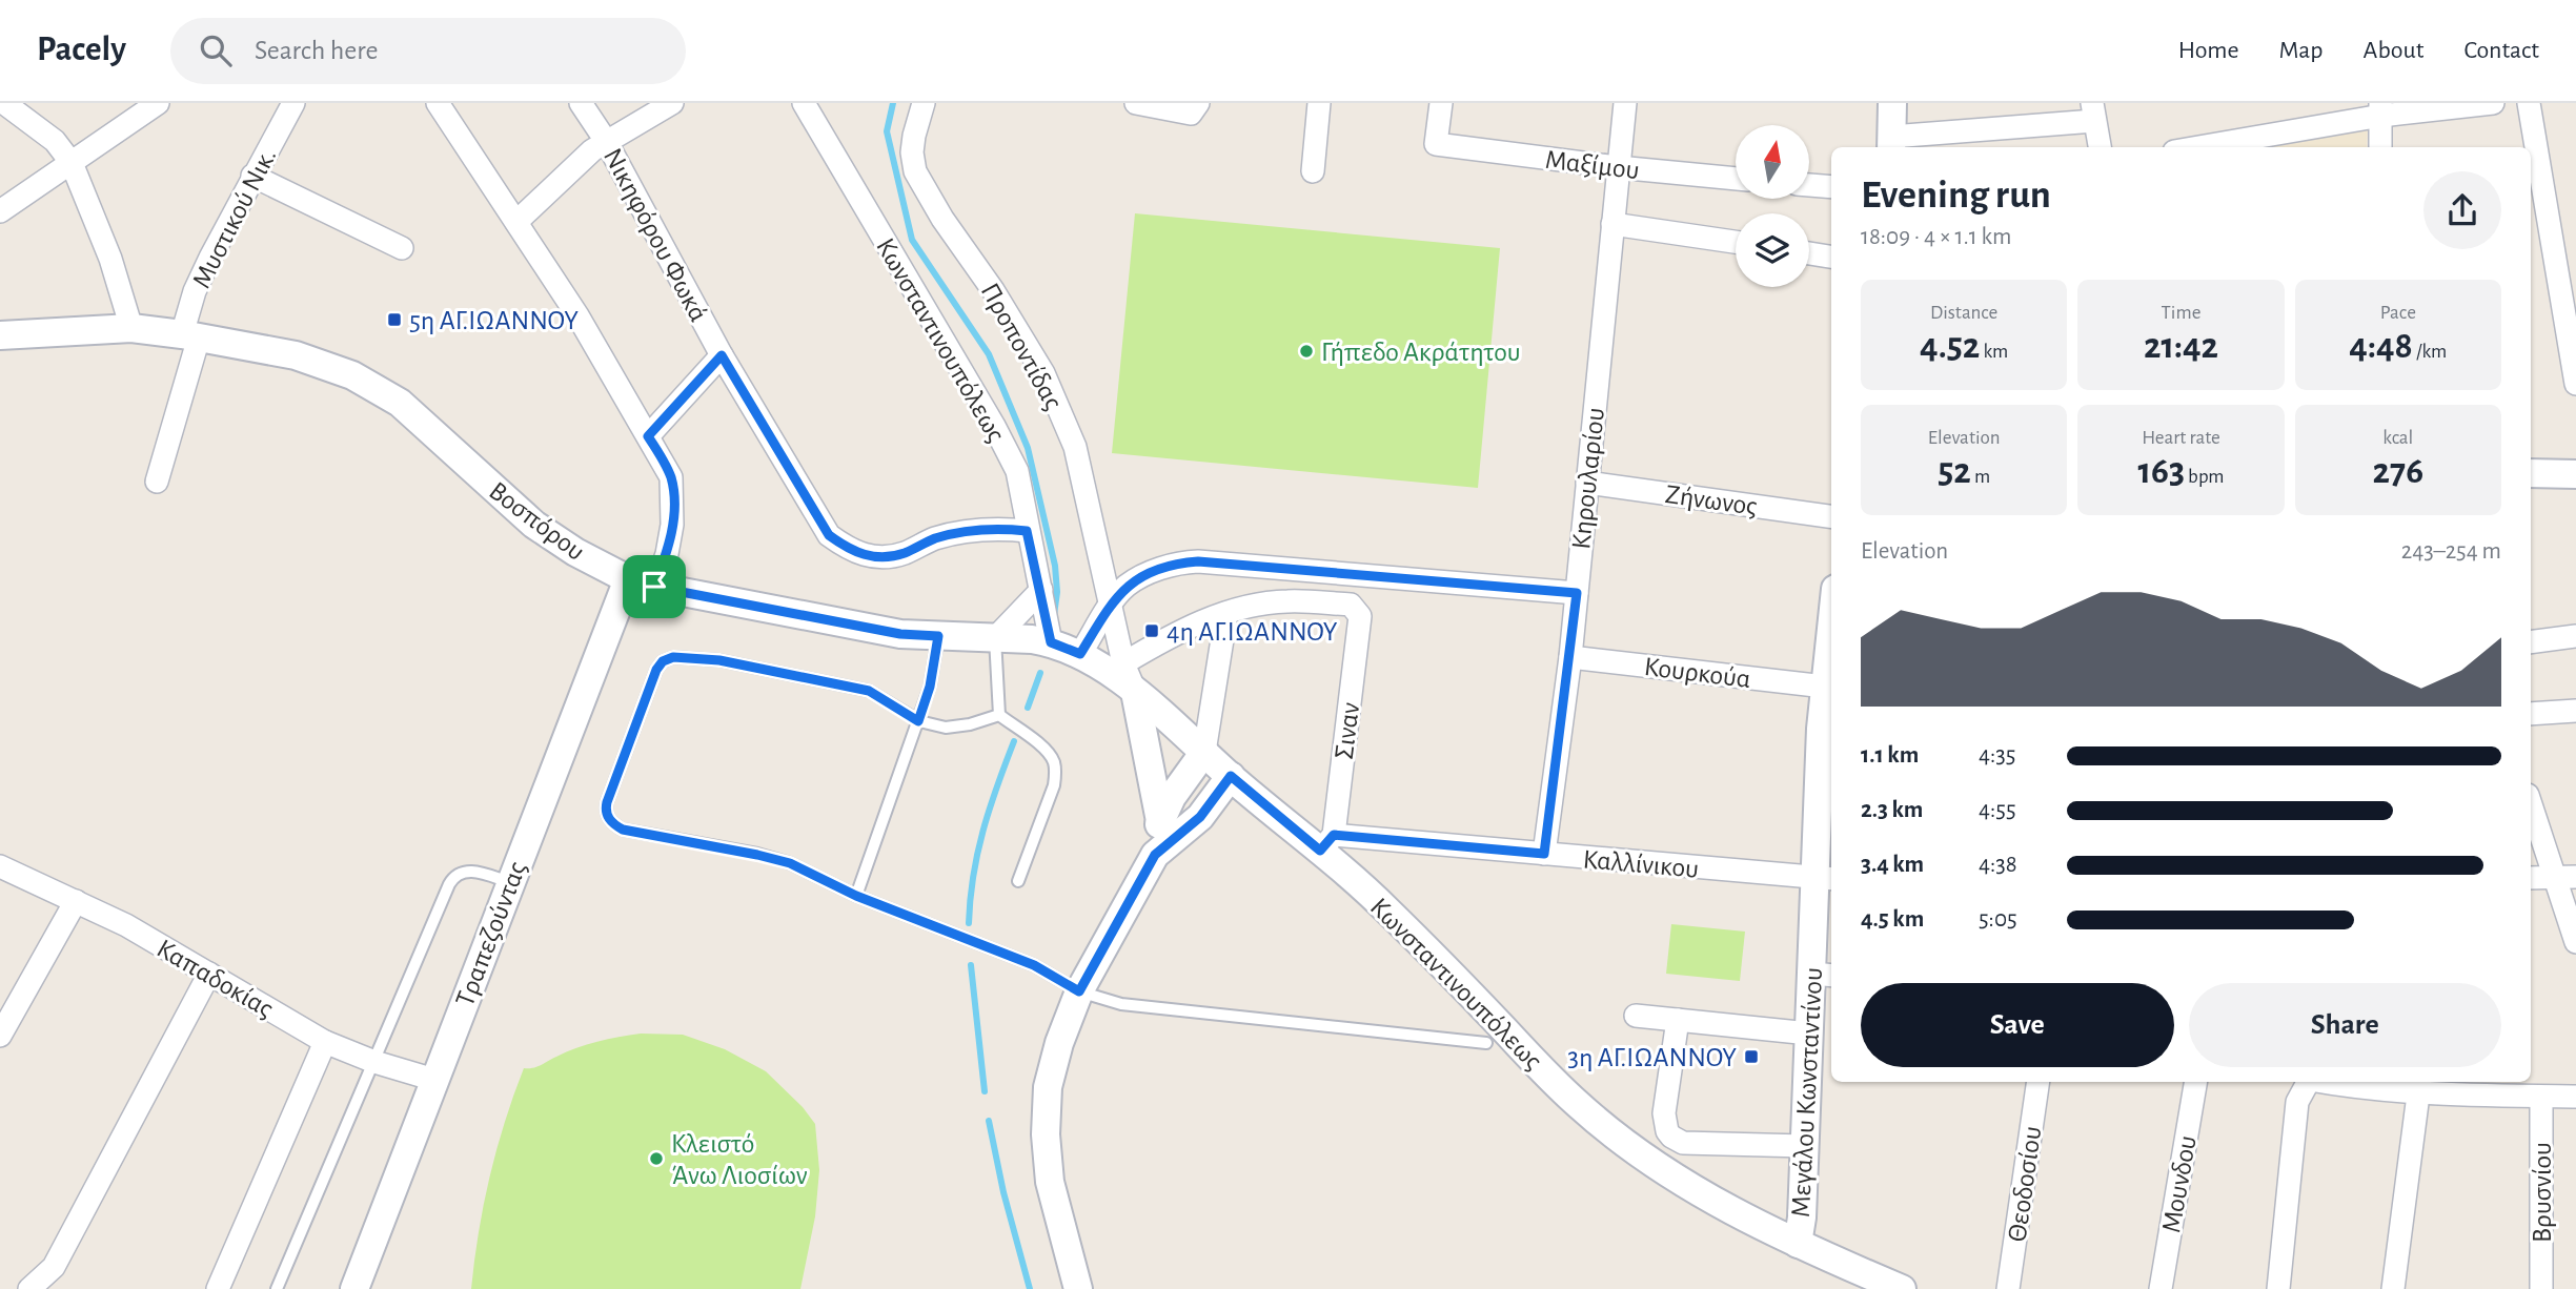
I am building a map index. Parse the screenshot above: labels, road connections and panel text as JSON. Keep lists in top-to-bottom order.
{
  "streets": {
    "street": [
      "Μαξίμου",
      "Μυστικού Νικ.",
      "Νικηφόρου Φωκά",
      "Κωνσταντινουπόλεως",
      "Προποντίδας",
      "Κηρουλαρίου",
      "Ζήνωνος",
      "Βοσπόρου",
      "Κουρκούα",
      "Σιναν",
      "Καλλίνικου",
      "Τραπεζούντας",
      "Καπαδοκίας",
      "Μεγάλου Κωνσταντίνου",
      "Θεοδοσίου",
      "Μουνδου",
      "Βρυσνίου"
    ]
  },
  "crossings": [
    ["Μαξίμου", "Κηρουλαρίου"],
    ["Μυστικού Νικ.", "Βοσπόρου"],
    ["Νικηφόρου Φωκά", "Κωνσταντινουπόλεως"],
    ["Κωνσταντινουπόλεως", "Βοσπόρου"],
    ["Κωνσταντινουπόλεως", "Σιναν"],
    ["Κωνσταντινουπόλεως", "Καλλίνικου"],
    ["Κωνσταντινουπόλεως", "Μεγάλου Κωνσταντίνου"],
    ["Προποντίδας", "Βοσπόρου"],
    ["Κηρουλαρίου", "Ζήνωνος"],
    ["Κηρουλαρίου", "Κουρκούα"],
    ["Κηρουλαρίου", "Καλλίνικου"],
    ["Βοσπόρου", "Τραπεζούντας"],
    ["Κουρκούα", "Μεγάλου Κωνσταντίνου"],
    ["Σιναν", "Καλλίνικου"],
    ["Καλλίνικου", "Μεγάλου Κωνσταντίνου"],
    ["Τραπεζούντας", "Καπαδοκίας"]
  ],
  "places": {
    "transit": ["5η ΑΓ.ΙΩΑΝΝΟΥ", "4η ΑΓ.ΙΩΑΝΝΟΥ", "3η ΑΓ.ΙΩΑΝΝΟΥ"],
    "other": ["Γήπεδο Ακράτητου", "Κλειστό Άνω Λιοσίων"]
  },
  "north": "top",
  "page": {
    "header": "Pacely",
    "search": "Search here",
    "nav": [
      "Home",
      "Map",
      "About",
      "Contact"
    ],
    "heading": ["Evening run", "18:09 · 4 × 1.1 km"],
    "stats": [
      ["Distance", "4.52 km"],
      ["Time", "21:42"],
      ["Pace", "4:48 /km"],
      ["Elevation", "52 m"],
      ["Heart rate", "163 bpm"],
      ["kcal", "276"]
    ],
    "chart": ["Elevation", "243–254 m"],
    "list": [
      {
        "name": "1.1 km",
        "note": "4:35"
      },
      {
        "name": "2.3 km",
        "note": "4:55"
      },
      {
        "name": "3.4 km",
        "note": "4:38"
      },
      {
        "name": "4.5 km",
        "note": "5:05"
      }
    ],
    "buttons": ["Save", "Share"]
  }
}
